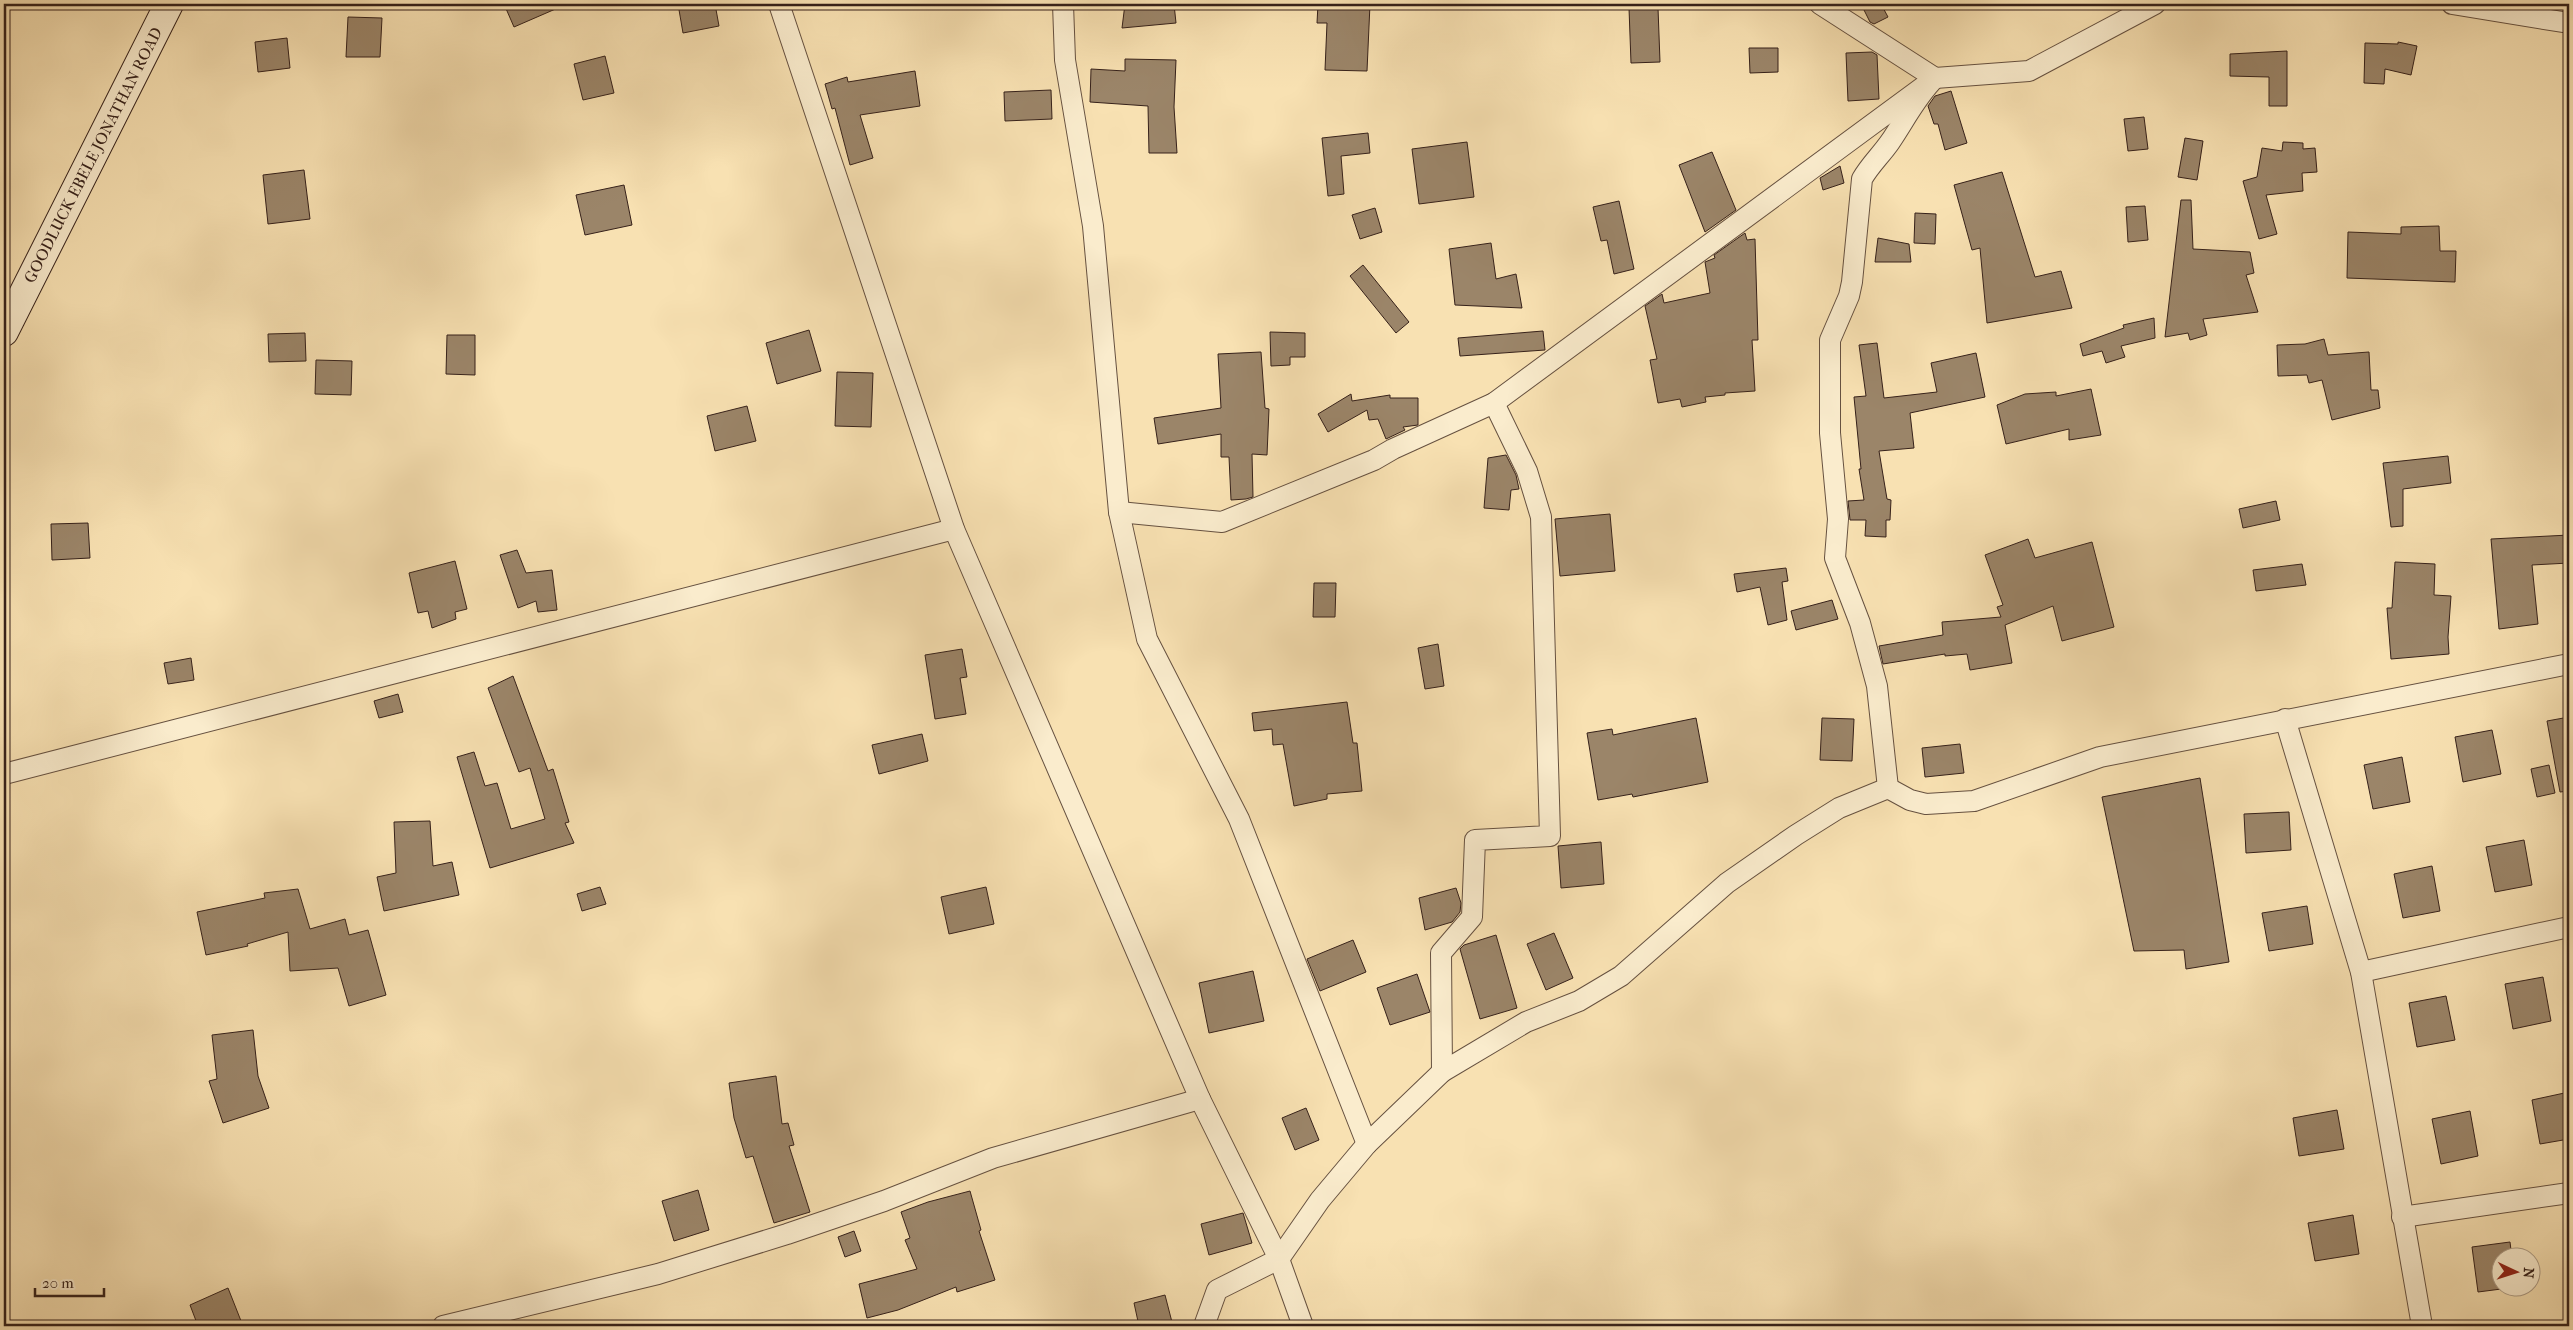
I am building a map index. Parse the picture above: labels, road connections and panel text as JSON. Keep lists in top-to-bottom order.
{
  "streets": {
    "main road": ["GOODLUCK EBELE JONATHAN ROAD"]
  },
  "scale_bar": "20 m",
  "north": "right"
}
